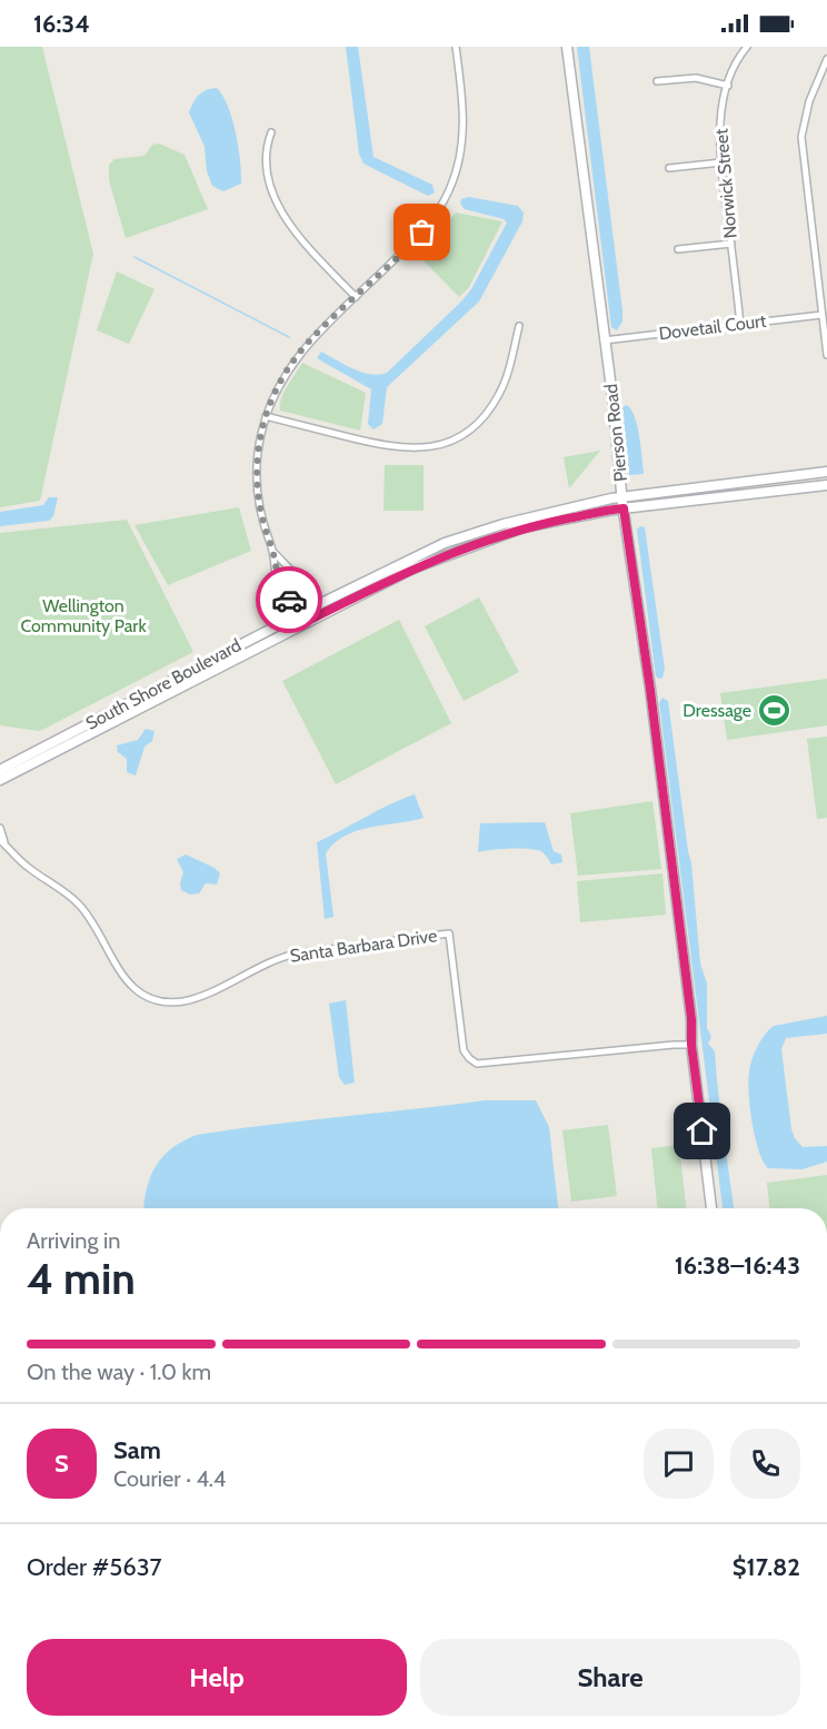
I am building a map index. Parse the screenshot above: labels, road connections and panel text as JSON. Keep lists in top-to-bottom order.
{
  "streets": {
    "street": [
      "Norwick Street",
      "Dovetail Court",
      "Pierson Road",
      "South Shore Boulevard",
      "Santa Barbara Drive"
    ]
  },
  "crossings": [
    ["Norwick Street", "Dovetail Court"],
    ["Dovetail Court", "Pierson Road"],
    ["Pierson Road", "South Shore Boulevard"],
    ["Pierson Road", "Santa Barbara Drive"]
  ],
  "parks": ["Wellington Community Park"],
  "places": {
    "sports": ["Dressage"]
  },
  "page": {
    "status": "16:34",
    "heading": ["4 min", "Arriving in", "16:38–16:43"],
    "panel": [
      "Sam",
      "Courier · 4.4",
      "Order #5637",
      "$17.82"
    ],
    "bar": "On the way · 1.0 km",
    "round": "S",
    "buttons": ["Help", "Share"]
  }
}
